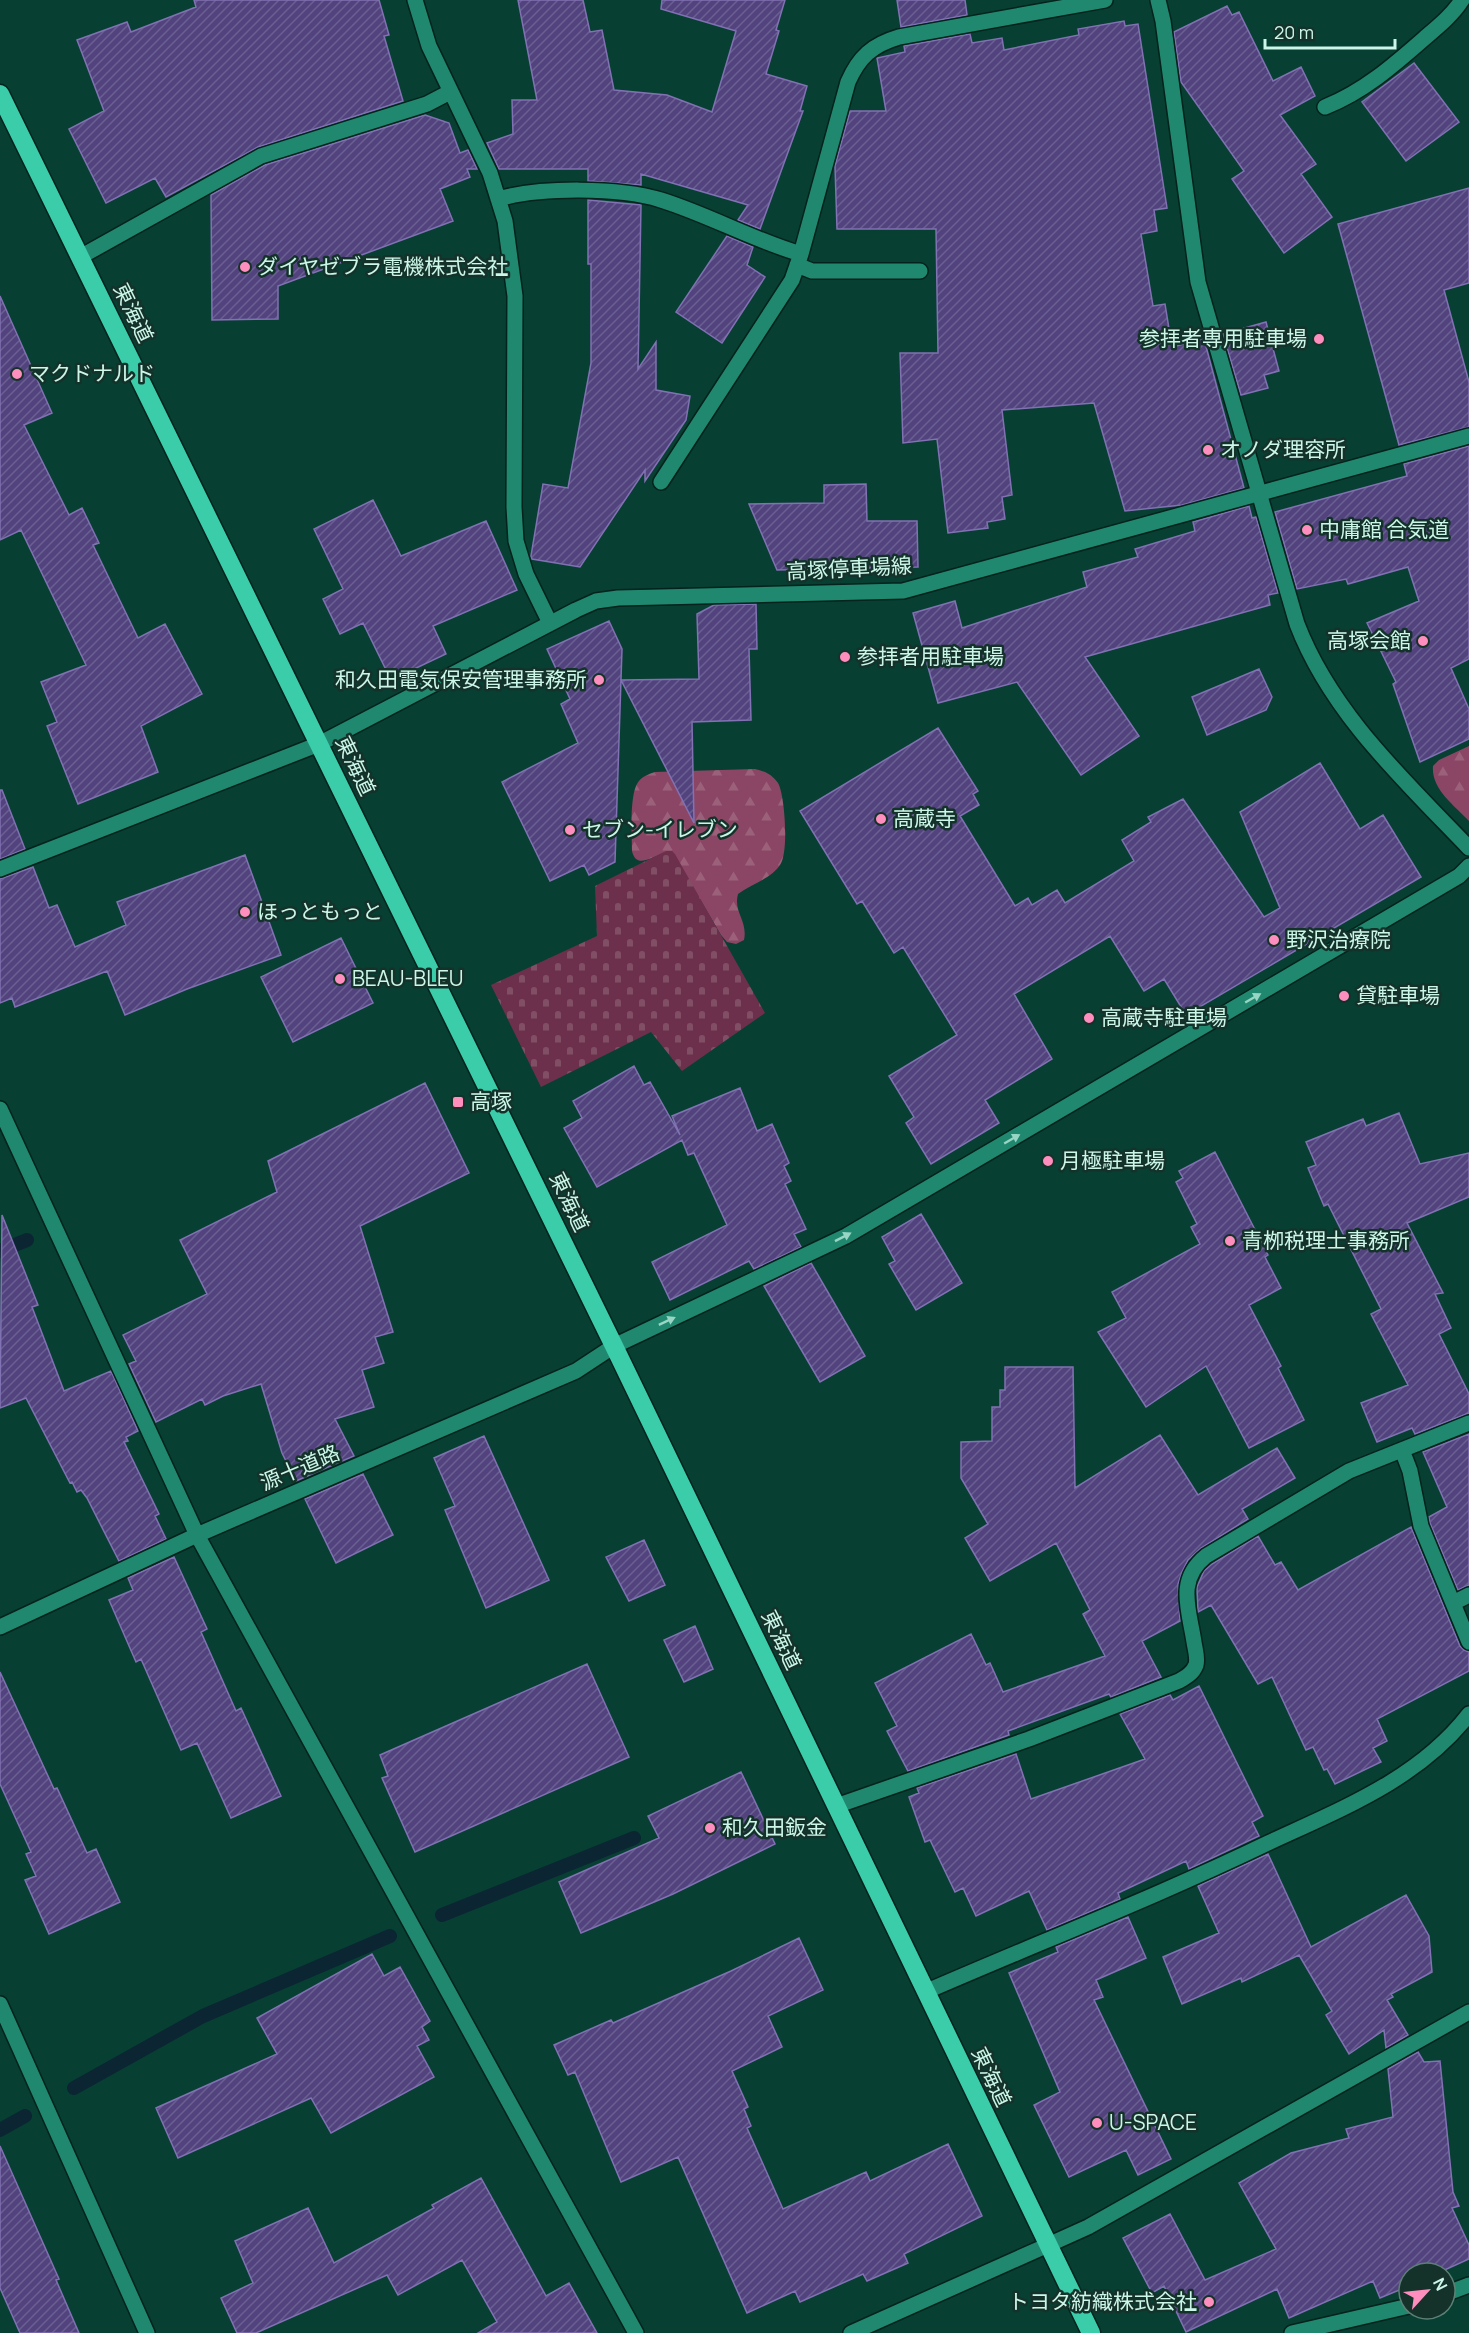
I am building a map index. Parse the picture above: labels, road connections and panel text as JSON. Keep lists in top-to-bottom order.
{
  "streets": {
    "highway": ["東海道"],
    "street": ["高塚停車場線", "源十道路"]
  },
  "crossings": [
    ["東海道", "高塚停車場線"],
    ["東海道", "源十道路"]
  ],
  "one_way": ["源十道路"],
  "places": {
    "other": [
      "ダイヤゼブラ電機株式会社",
      "参拝者専用駐車場",
      "マクドナルド",
      "オノダ理容所",
      "中庸館 合気道",
      "高塚会館",
      "参拝者用駐車場",
      "和久田電気保安管理事務所",
      "高蔵寺",
      "セブン-イレブン",
      "ほっともっと",
      "野沢治療院",
      "BEAU-BLEU",
      "貸駐車場",
      "高蔵寺駐車場",
      "月極駐車場",
      "青栁税理士事務所",
      "和久田鈑金",
      "U-SPACE",
      "トヨタ紡織株式会社"
    ],
    "transit": ["高塚"]
  },
  "scale_bar": "20 m",
  "north": "top right"
}
